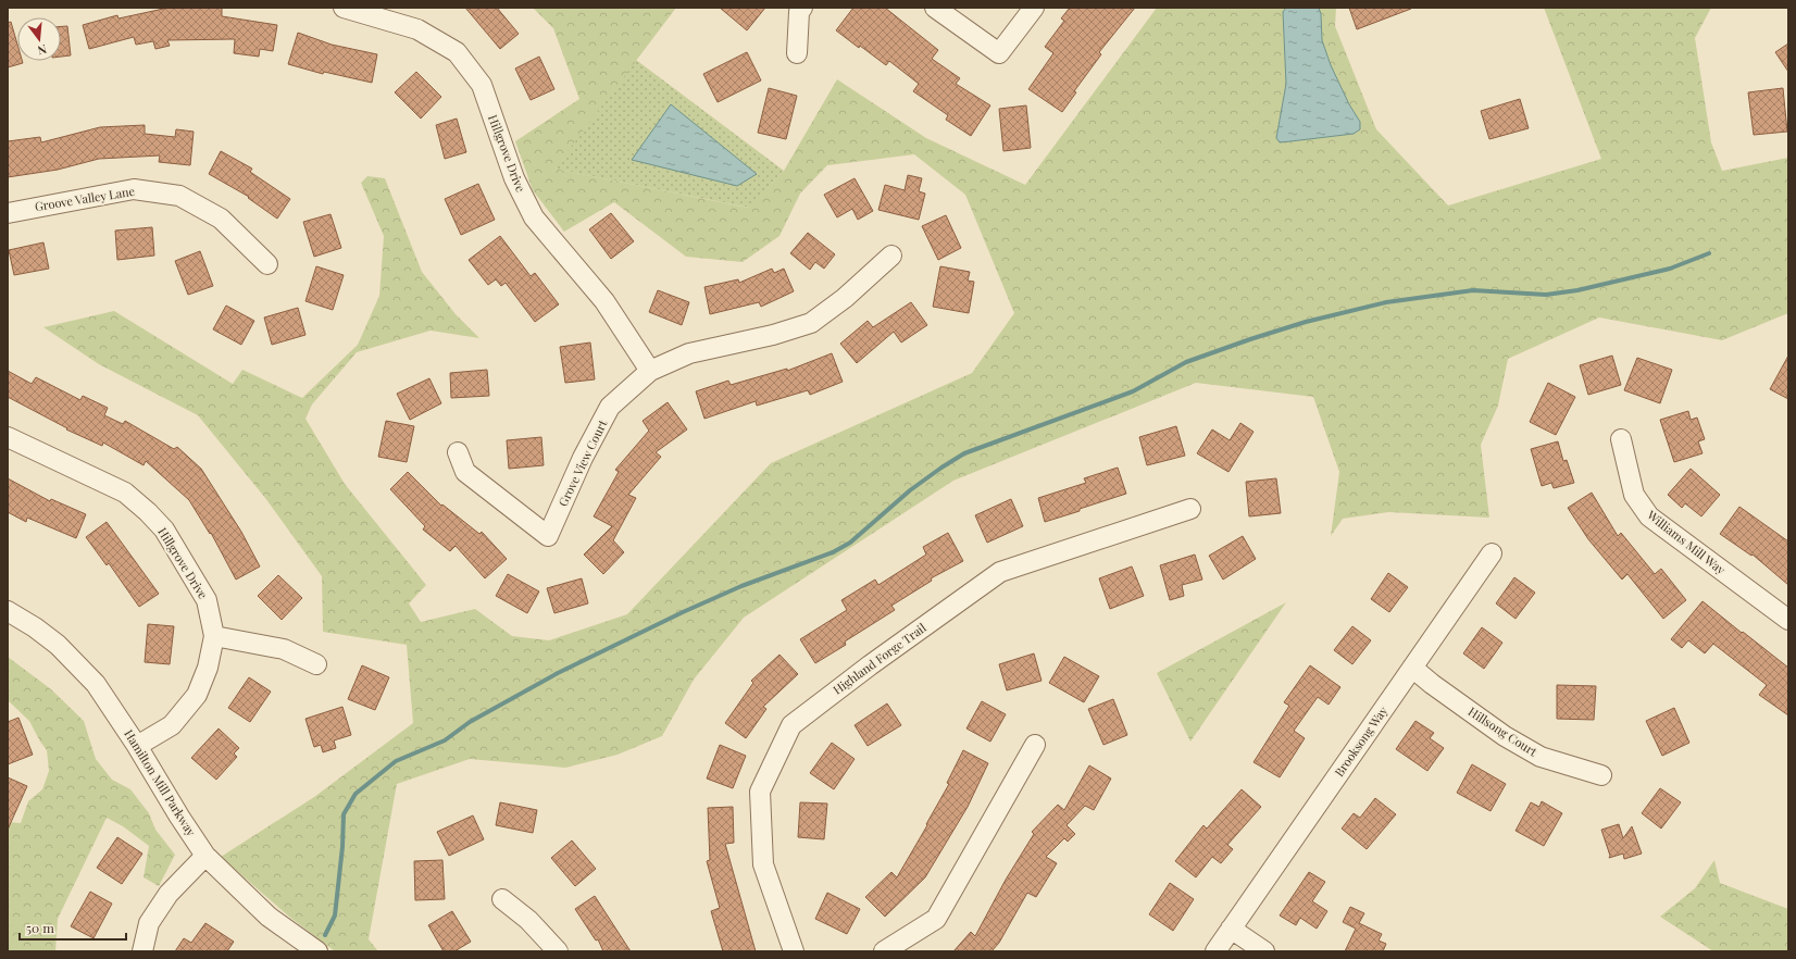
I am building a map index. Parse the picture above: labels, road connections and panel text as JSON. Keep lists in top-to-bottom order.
{
  "streets": {
    "street": [
      "Hillgrove Drive",
      "Groove Valley Lane",
      "Grove View Court",
      "Williams Mill Way",
      "Highland Forge Trail",
      "Hillsong Court",
      "Brooksong Way",
      "Hamilton Mill Parkway"
    ]
  },
  "crossings": [
    ["Hillgrove Drive", "Grove View Court"],
    ["Hillgrove Drive", "Hamilton Mill Parkway"],
    ["Hillsong Court", "Brooksong Way"]
  ],
  "scale_bar": "50 m",
  "north": "bottom"
}
